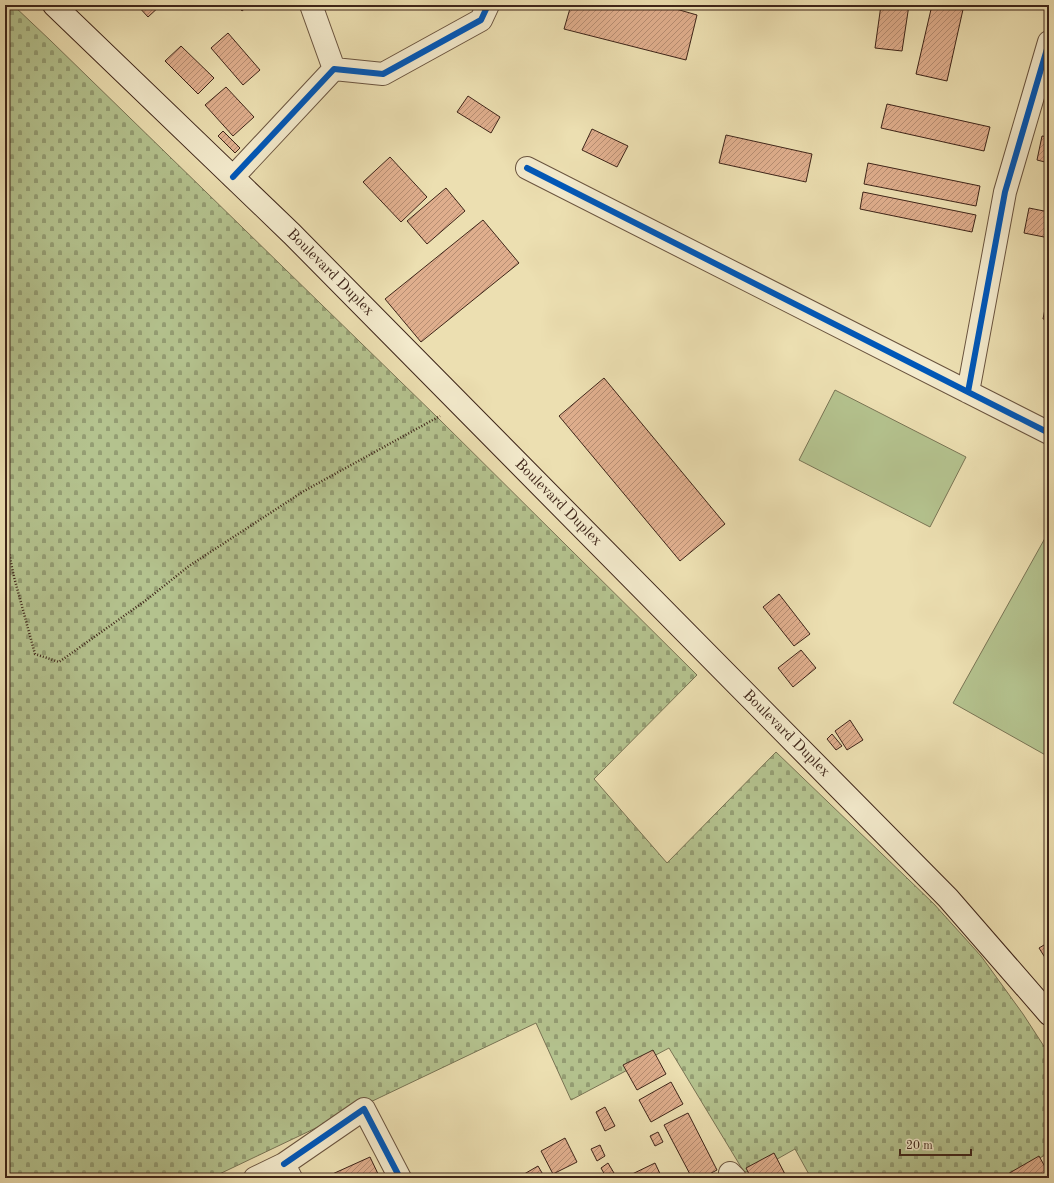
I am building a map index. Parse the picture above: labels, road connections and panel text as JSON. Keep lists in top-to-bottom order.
{
  "streets": {
    "street": ["Boulevard Duplex"]
  },
  "scale_bar": "20 m"
}
